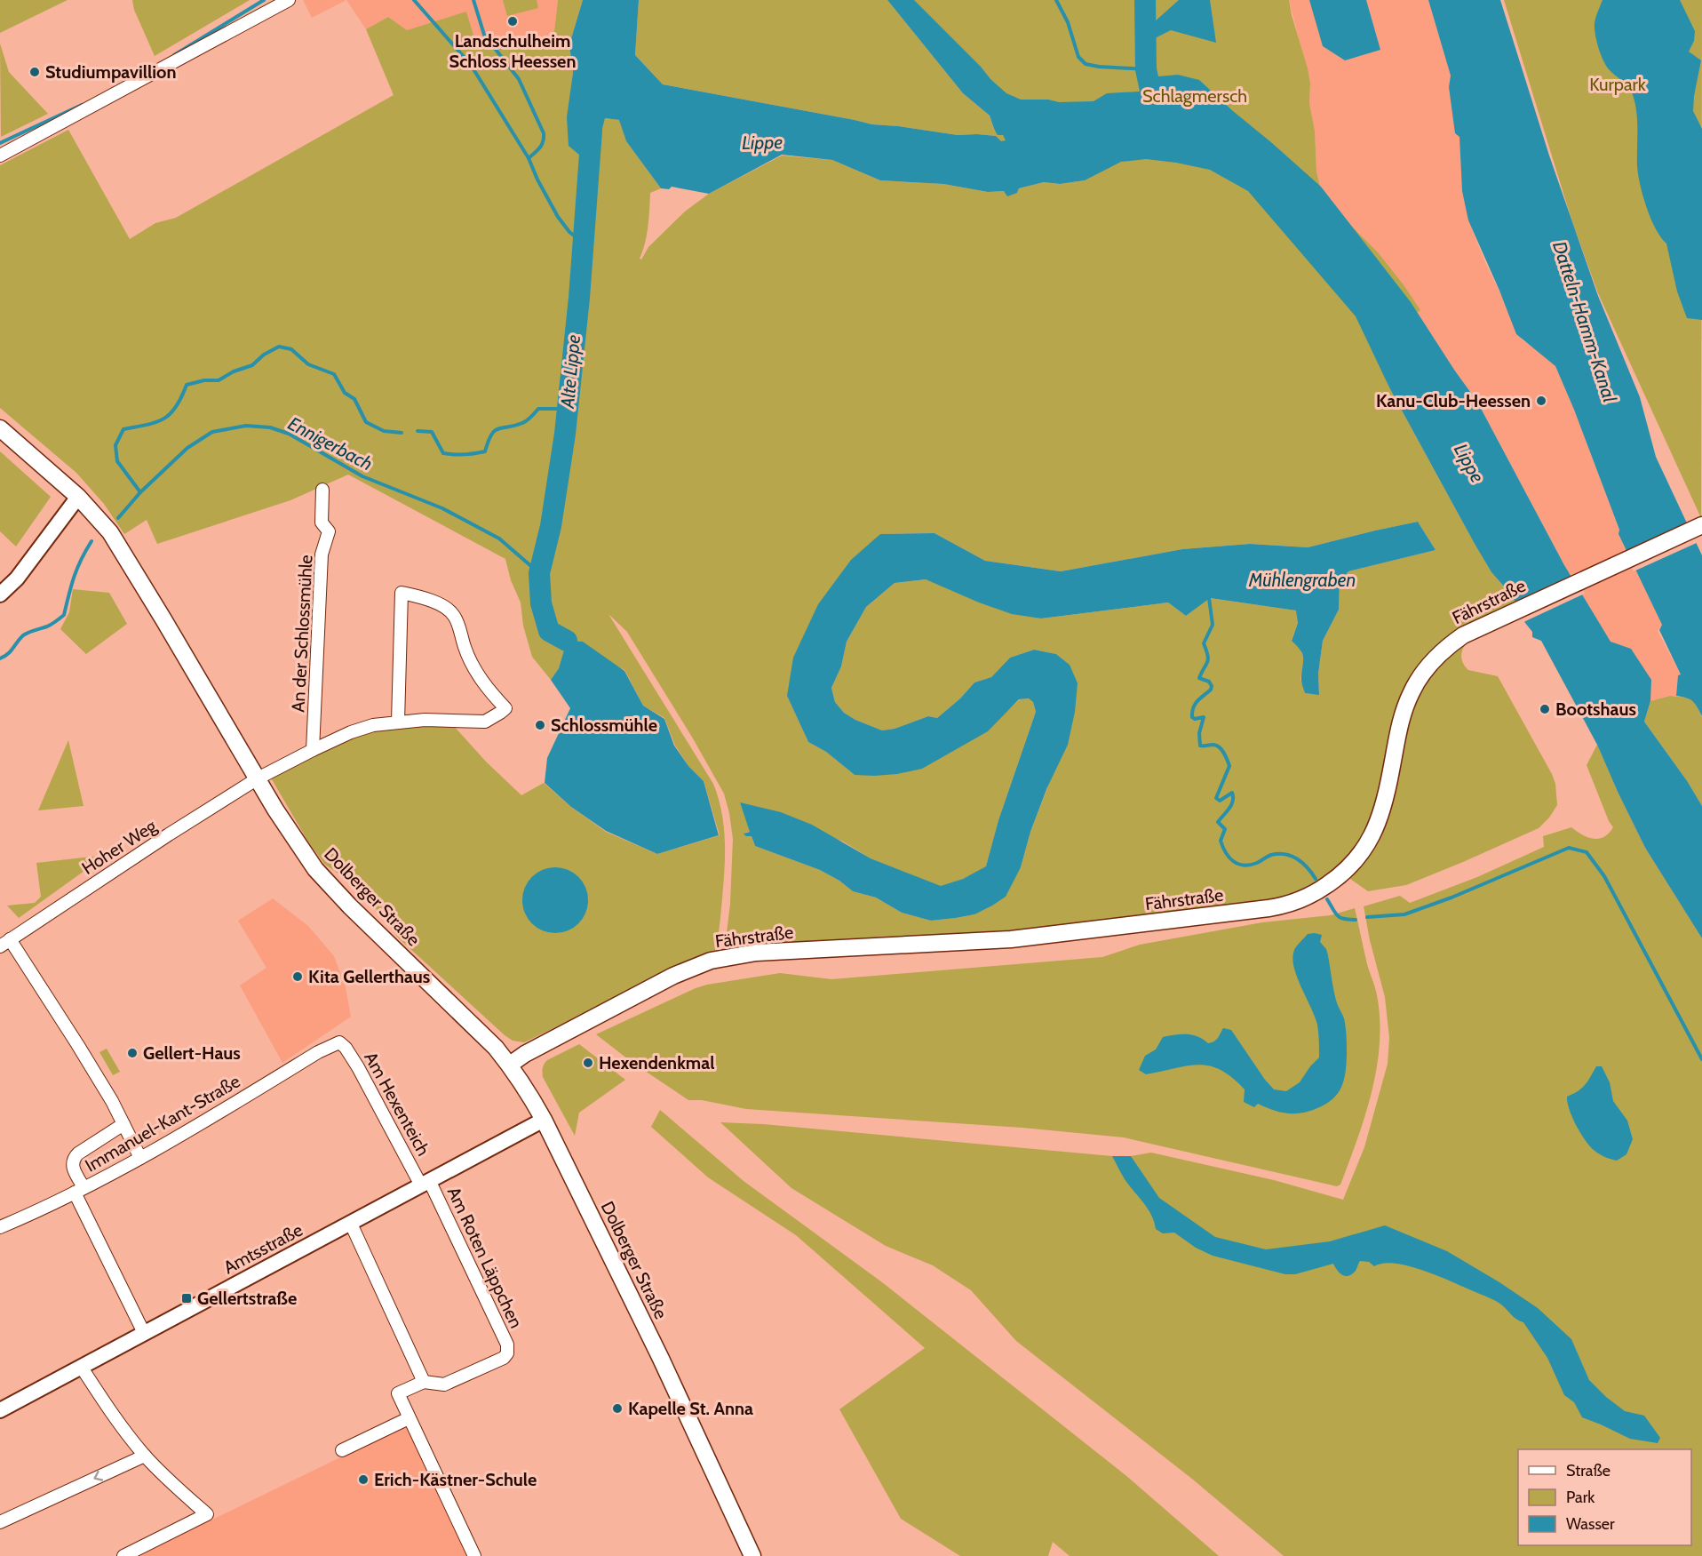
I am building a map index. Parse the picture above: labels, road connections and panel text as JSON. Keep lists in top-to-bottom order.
{
  "streets": {
    "main road": ["Fährstraße", "Dolberger Straße"],
    "street": [
      "An der Schlossmühle",
      "Hoher Weg",
      "Am Hexenteich",
      "Immanuel-Kant-Straße",
      "Amtsstraße",
      "Am Roten Läppchen"
    ]
  },
  "crossings": [
    ["Fährstraße", "Dolberger Straße"],
    ["Hoher Weg", "Dolberger Straße"],
    ["Dolberger Straße", "Amtsstraße"],
    ["Am Hexenteich", "Immanuel-Kant-Straße"],
    ["Am Hexenteich", "Amtsstraße"],
    ["Am Hexenteich", "Am Roten Läppchen"],
    ["Amtsstraße", "Am Roten Läppchen"]
  ],
  "water": [
    "Lippe",
    "Datteln-Hamm-Kanal",
    "Alte Lippe",
    "Ennigerbach",
    "Mühlengraben"
  ],
  "parks": ["Kurpark", "Schlagmersch"],
  "places": {
    "other": [
      "Landschulheim Schloss Heessen",
      "Studiumpavillion",
      "Kanu-Club-Heessen",
      "Bootshaus",
      "Schlossmühle",
      "Kita Gellerthaus",
      "Gellert-Haus",
      "Hexendenkmal",
      "Kapelle St. Anna",
      "Erich-Kästner-Schule"
    ],
    "transit": ["Gellertstraße"]
  },
  "legend": ["Straße", "Park", "Wasser"]
}
